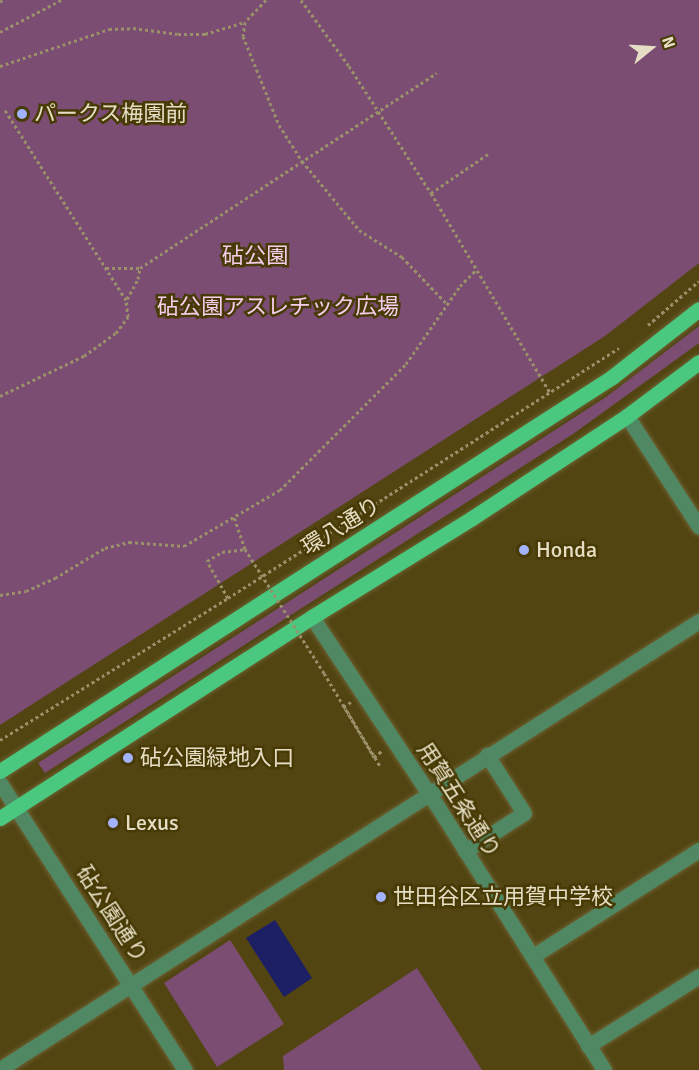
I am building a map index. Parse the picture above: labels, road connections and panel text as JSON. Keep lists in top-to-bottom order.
{
  "streets": {
    "main road": ["環八通り"],
    "street": ["用賀五条通り", "砧公園通り"]
  },
  "parks": ["砧公園", "砧公園アスレチック広場"],
  "places": [
    "パークス梅園前",
    "Honda",
    "砧公園緑地入口",
    "Lexus",
    "世田谷区立用賀中学校"
  ],
  "north": "right"
}
